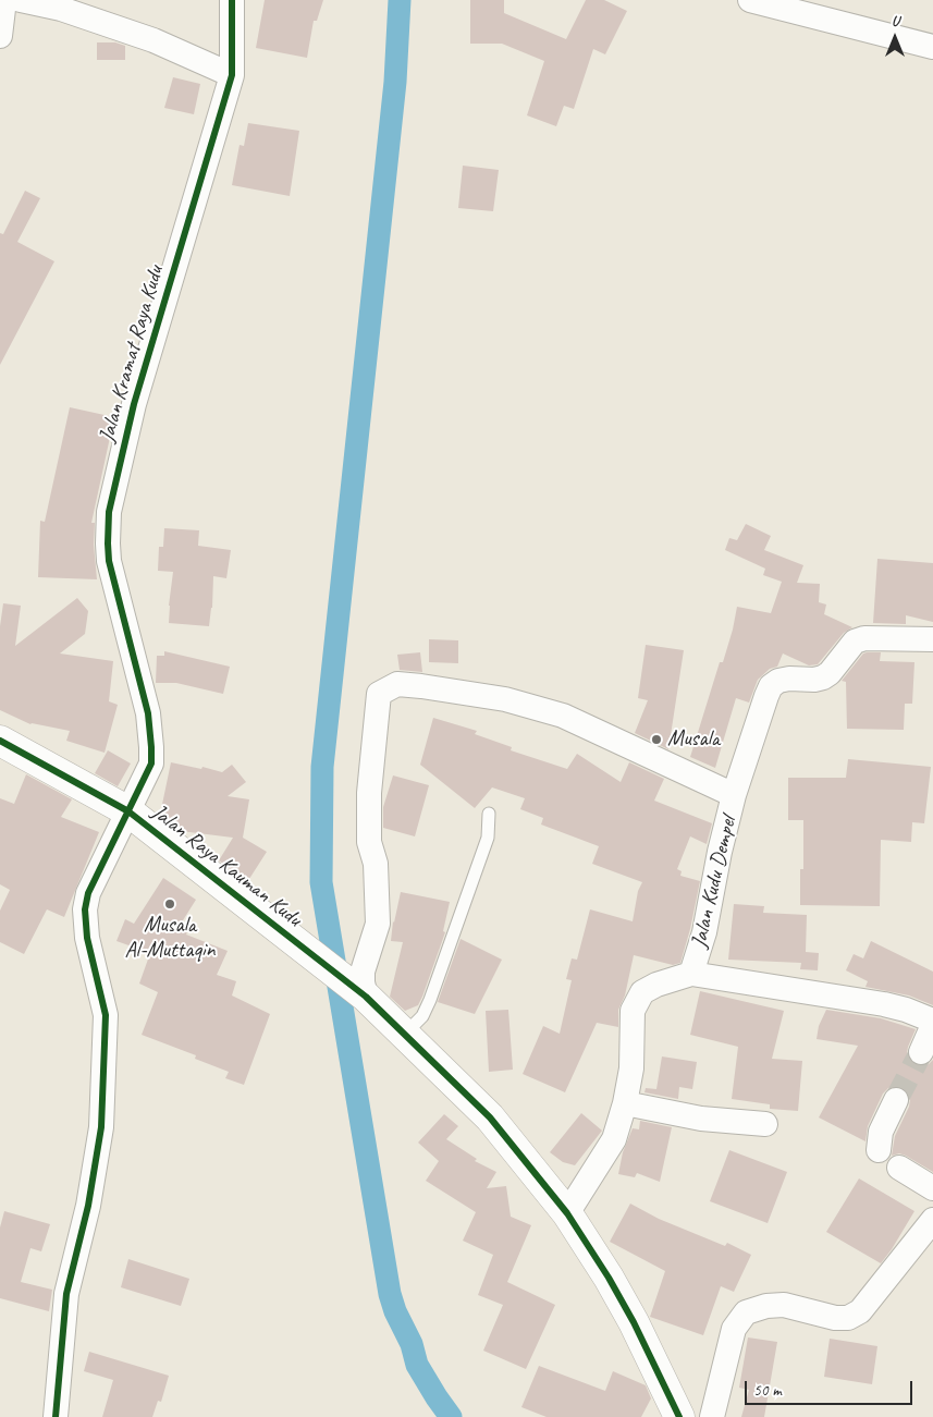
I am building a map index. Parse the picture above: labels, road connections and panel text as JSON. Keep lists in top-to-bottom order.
{
  "streets": {
    "street": ["Jalan Kramat Raya Kudu", "Jalan Raya Kauman Kudu", "Jalan Kudu Dempel"]
  },
  "crossings": [
    ["Jalan Kramat Raya Kudu", "Jalan Raya Kauman Kudu"]
  ],
  "places": ["Musala", "Musala Al-Muttaqin"],
  "scale_bar": "50 m",
  "north": "top"
}
